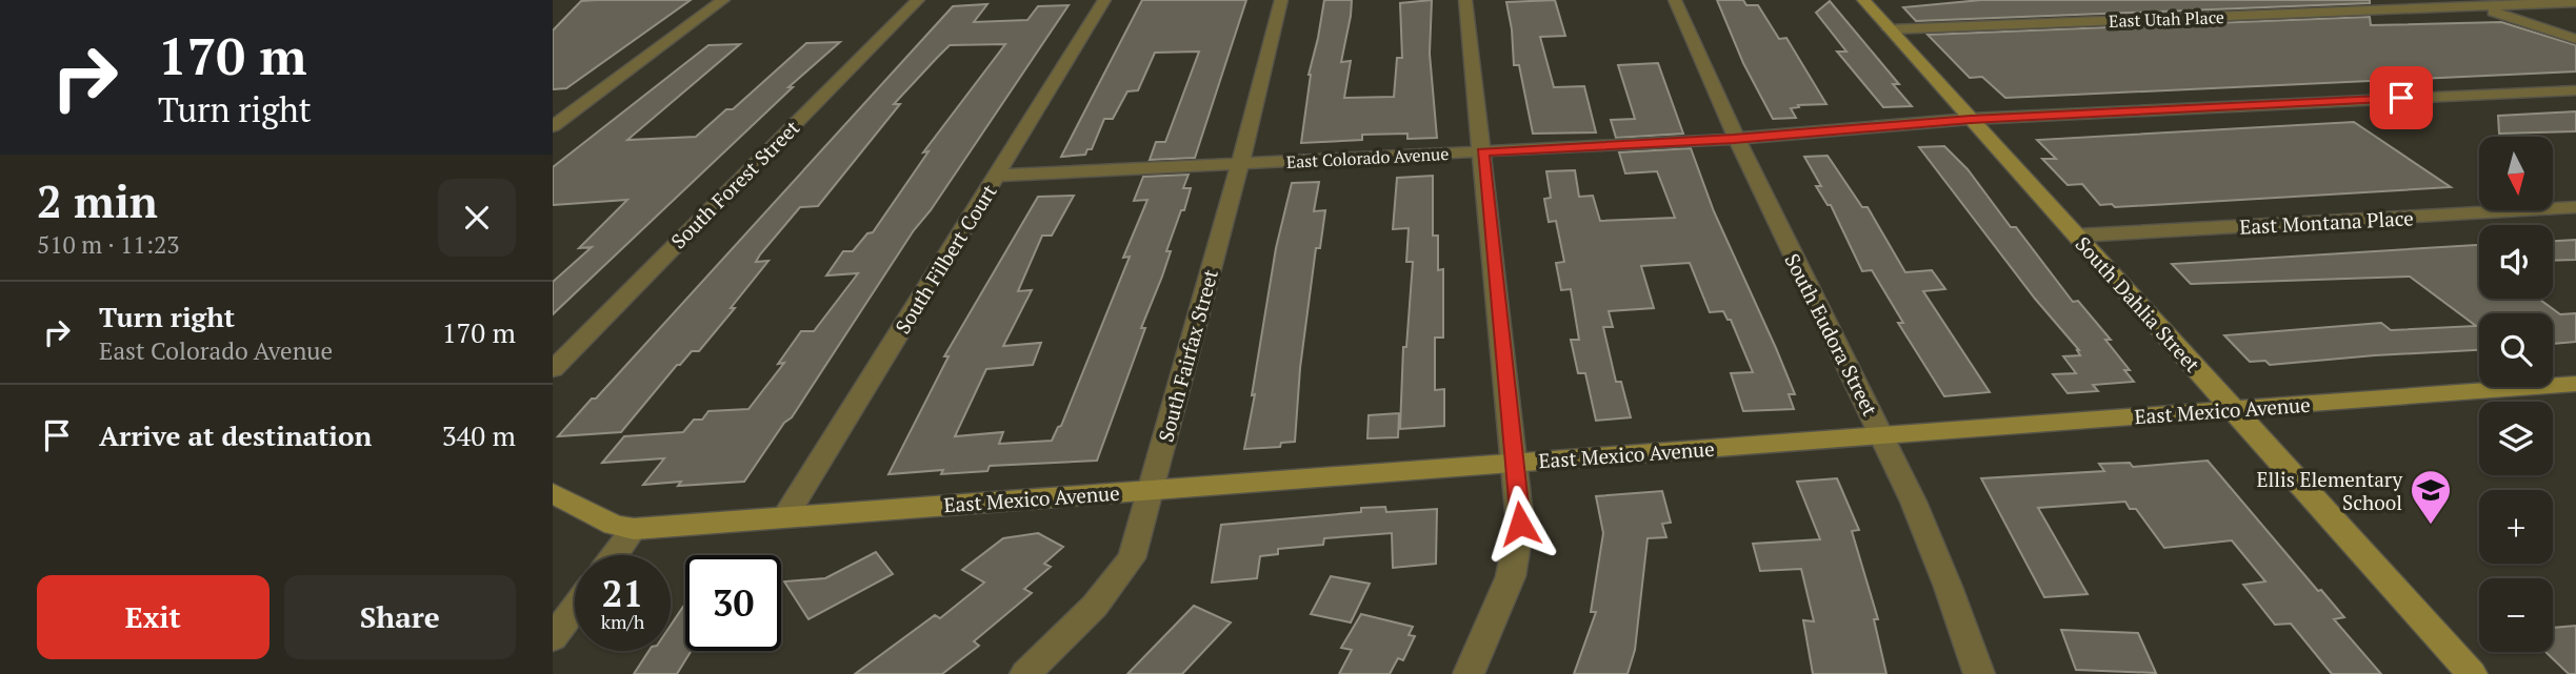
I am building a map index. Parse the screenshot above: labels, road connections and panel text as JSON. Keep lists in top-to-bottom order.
{
  "streets": {
    "street": [
      "East Utah Place",
      "East Colorado Avenue",
      "South Forest Street",
      "East Montana Place",
      "South Filbert Court",
      "South Dahlia Street",
      "South Eudora Street",
      "South Fairfax Street",
      "East Mexico Avenue"
    ]
  },
  "crossings": [
    ["East Utah Place", "South Dahlia Street"],
    ["East Colorado Avenue", "South Filbert Court"],
    ["East Colorado Avenue", "South Dahlia Street"],
    ["East Colorado Avenue", "South Eudora Street"],
    ["East Colorado Avenue", "South Fairfax Street"],
    ["East Montana Place", "South Dahlia Street"],
    ["South Filbert Court", "East Mexico Avenue"],
    ["South Dahlia Street", "East Mexico Avenue"],
    ["South Eudora Street", "East Mexico Avenue"],
    ["South Fairfax Street", "East Mexico Avenue"]
  ],
  "places": {
    "school or university": ["Ellis Elementary School"]
  },
  "north": "bottom",
  "page": {
    "turn": ["170 m", "Turn right"],
    "map_buttons": ["+", "−"],
    "heading": ["2 min", "510 m · 11:23"],
    "list": [
      {
        "name": "Turn right",
        "note": "East Colorado Avenue",
        "value": "170 m"
      },
      {
        "name": "Arrive at destination",
        "value": "340 m"
      }
    ],
    "speed": "21 km/h",
    "limit": "30",
    "buttons": ["Exit", "Share"]
  }
}
